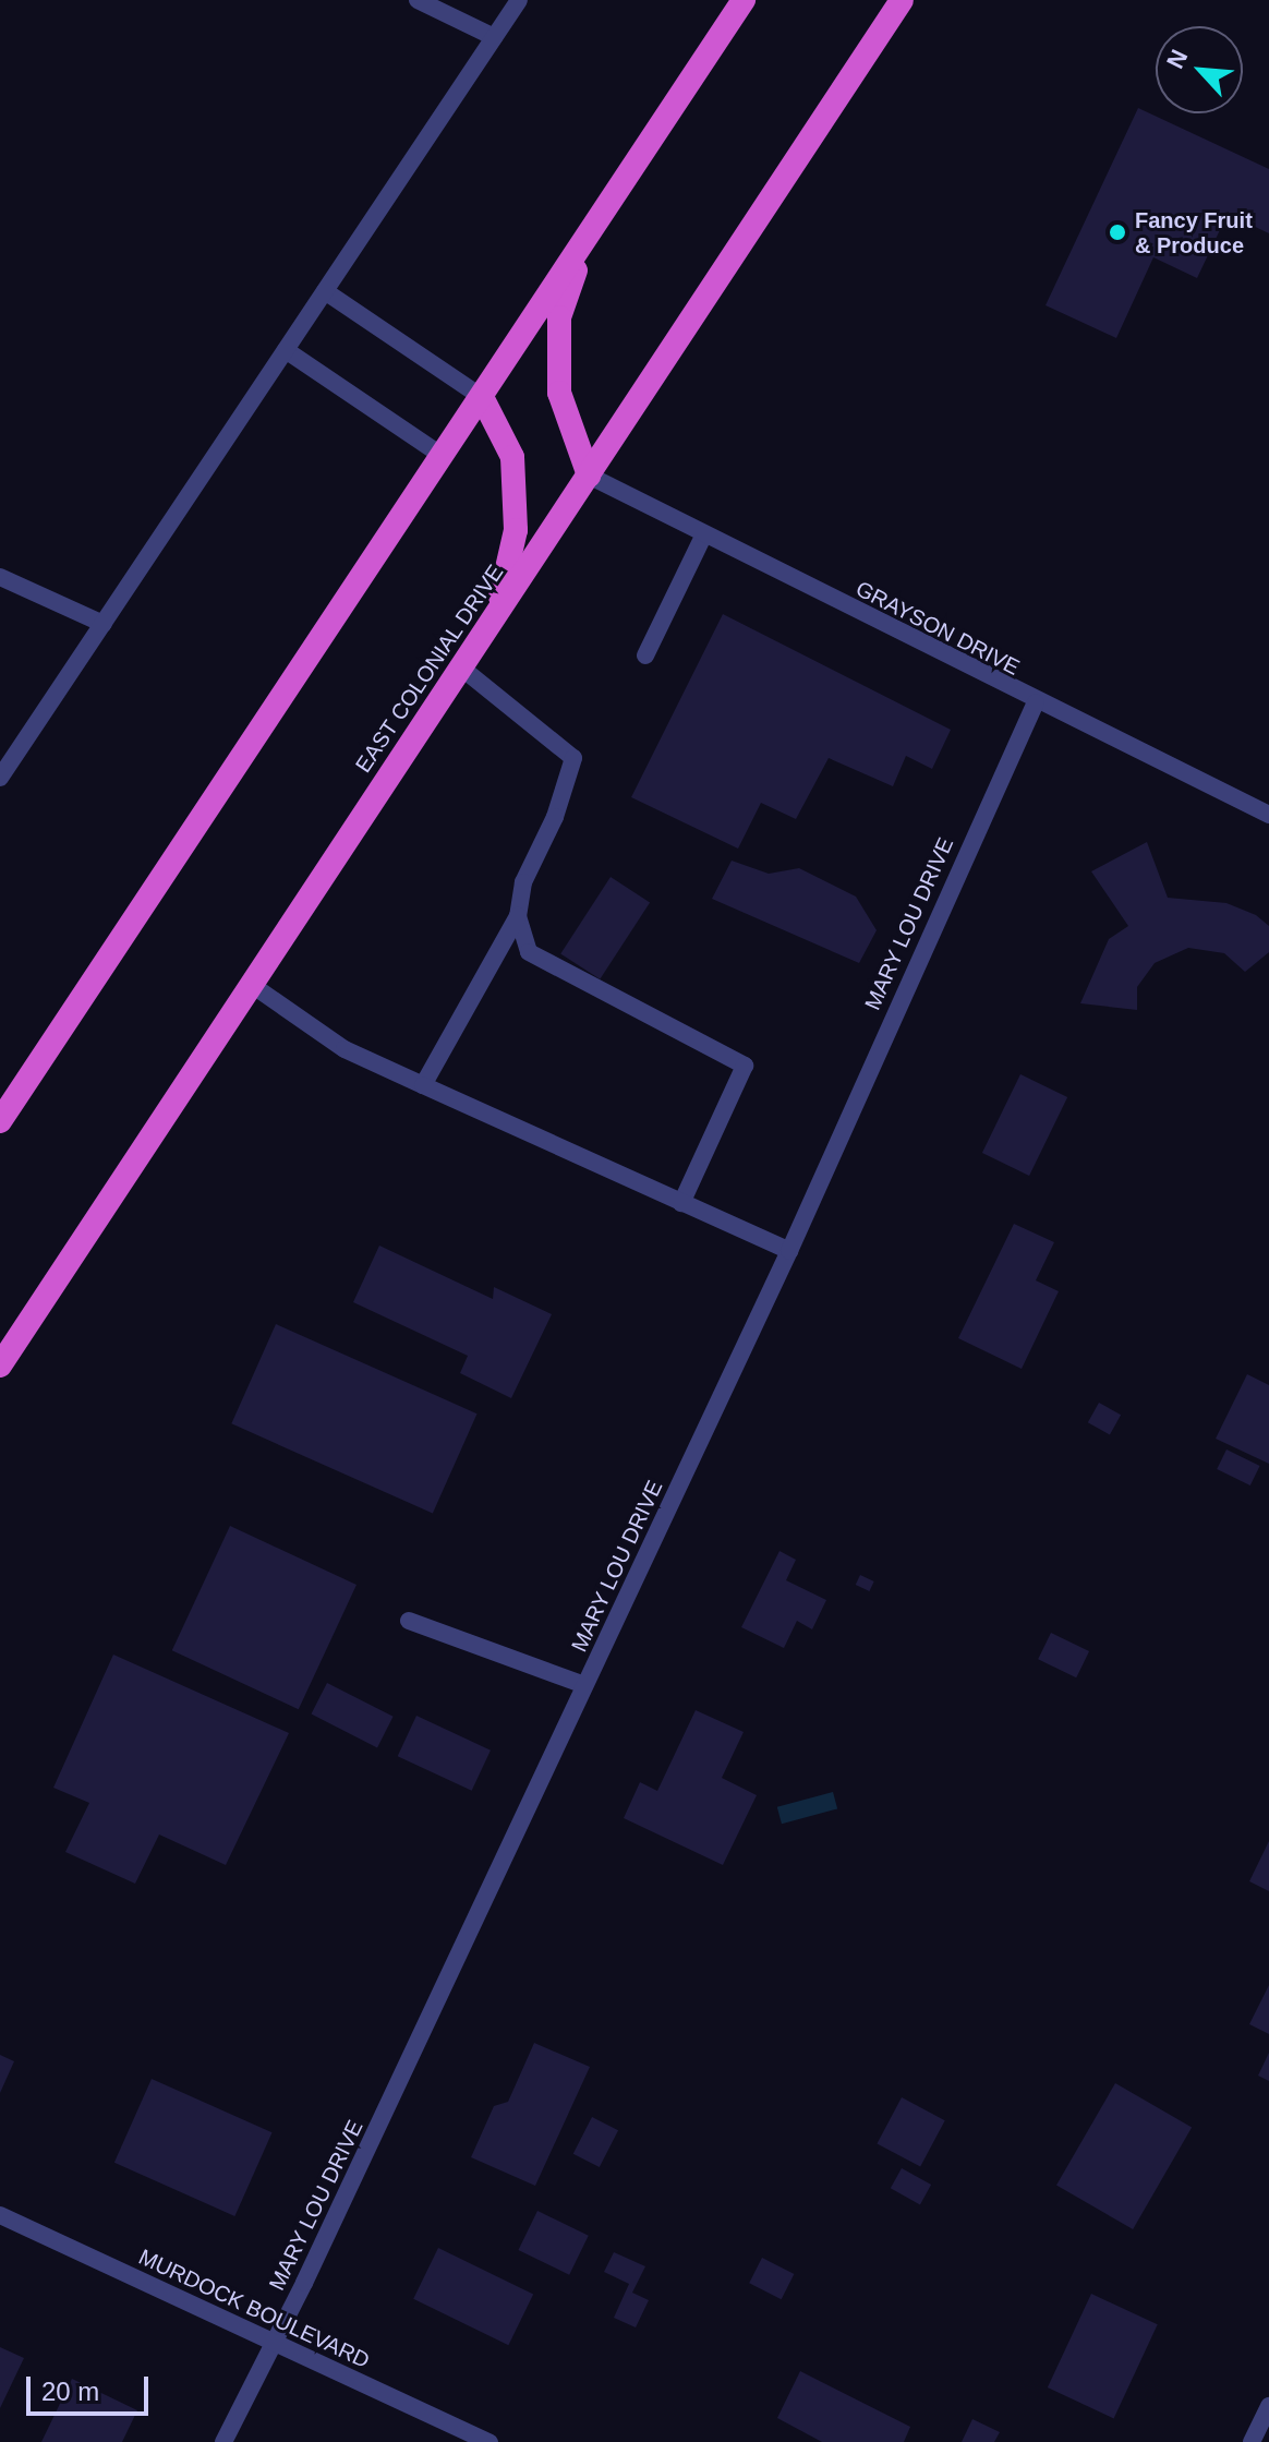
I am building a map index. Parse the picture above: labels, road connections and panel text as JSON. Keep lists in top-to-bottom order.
{
  "streets": {
    "highway": ["EAST COLONIAL DRIVE"],
    "street": ["GRAYSON DRIVE", "MARY LOU DRIVE", "MURDOCK BOULEVARD"]
  },
  "crossings": [
    ["GRAYSON DRIVE", "EAST COLONIAL DRIVE"],
    ["GRAYSON DRIVE", "MARY LOU DRIVE"],
    ["MARY LOU DRIVE", "MURDOCK BOULEVARD"]
  ],
  "places": ["Fancy Fruit & Produce"],
  "scale_bar": "20 m",
  "north": "top left"
}
